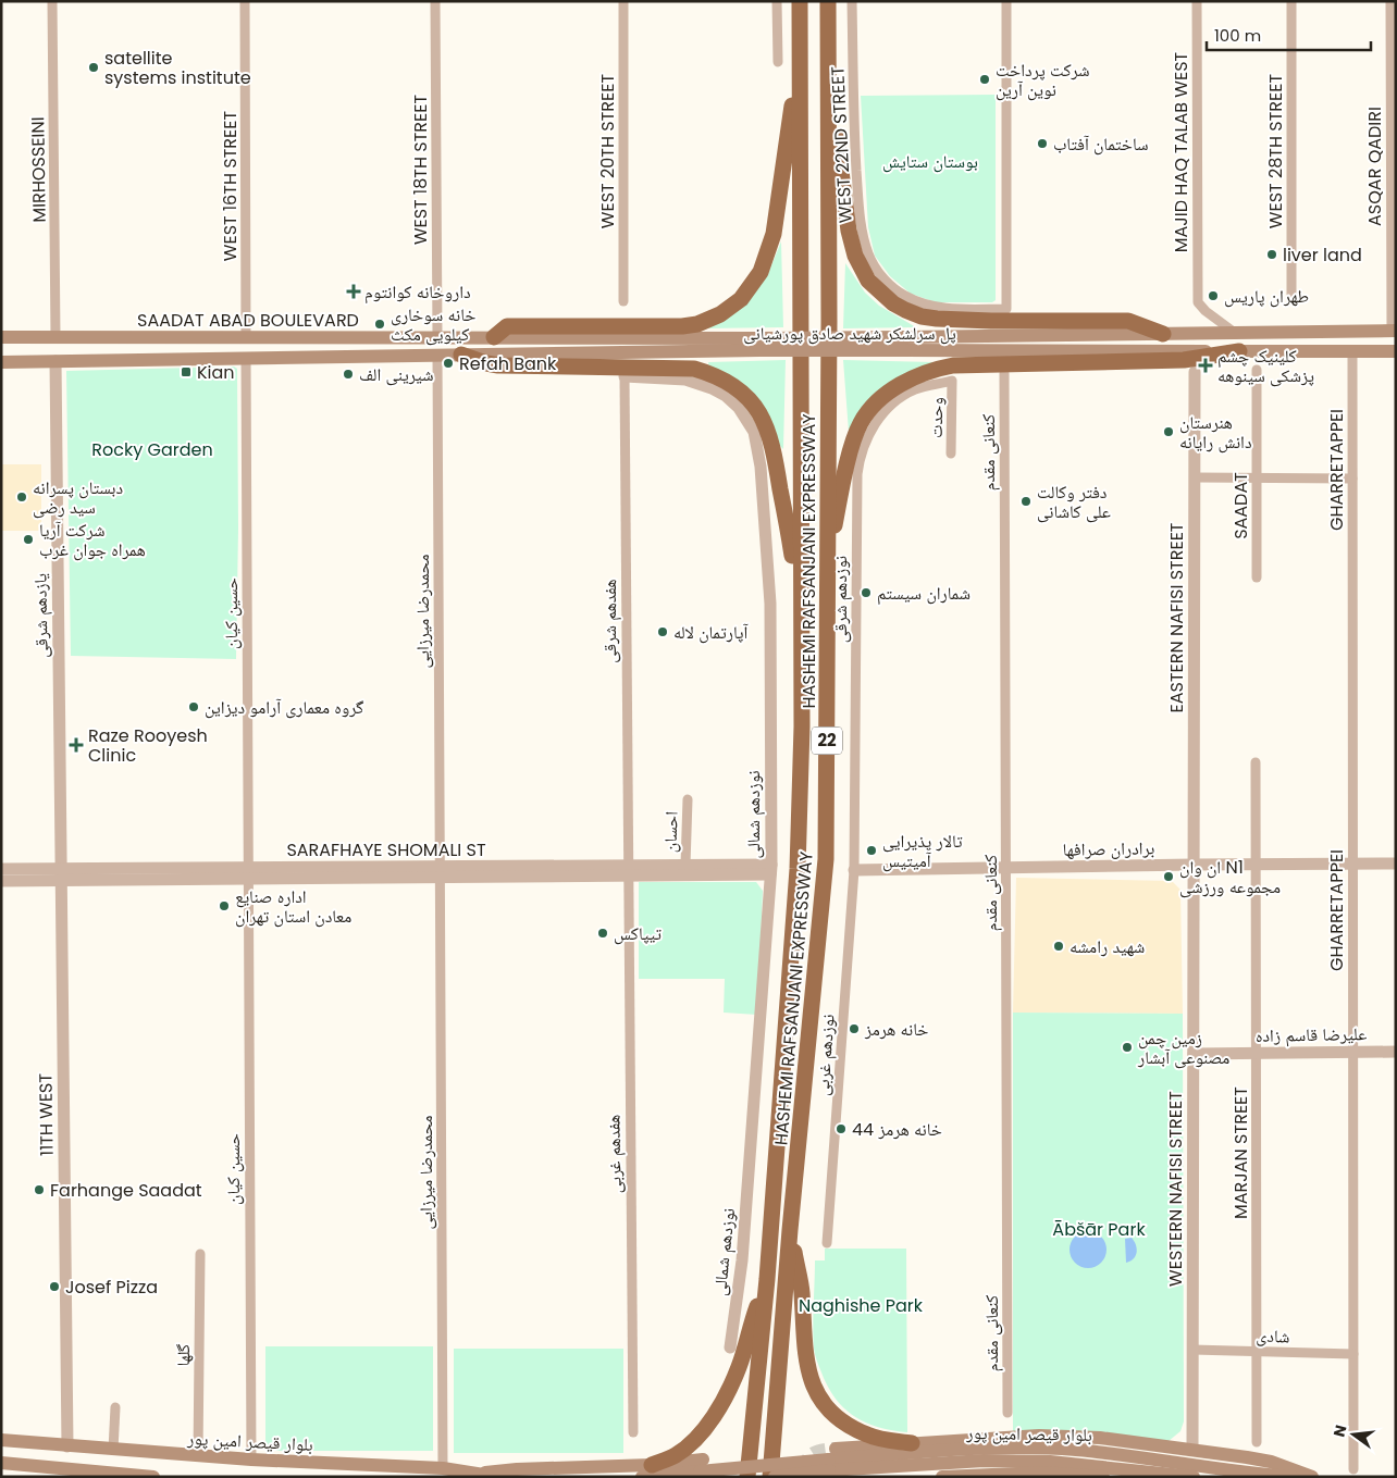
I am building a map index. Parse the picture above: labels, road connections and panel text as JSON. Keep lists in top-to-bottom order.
{
  "streets": {
    "highway": ["HASHEMI RAFSANJANI EXPRESSWAY", "22"],
    "main road": ["SAADAT ABAD BOULEVARD", "پل سرلشکر شهید صادق پورشیانی", "بلوار قیصر امین پور"],
    "street": [
      "WEST 22ND STREET",
      "WEST 20TH STREET",
      "WEST 28TH STREET",
      "MAJID HAQ TALAB WEST",
      "ASQAR QADIRI",
      "MIRHOSSEINI",
      "WEST 18TH STREET",
      "WEST 16TH STREET",
      "وحدت",
      "کنعانی مقدم",
      "GHARRETAPPEI",
      "SAADAT",
      "نوزدهم شرقی",
      "محمدرضا میرزایی",
      "حسین کیان",
      "یازدهم شرقی",
      "EASTERN NAFISI STREET",
      "هفدهم شرقی",
      "نوزدهم شمالی",
      "احسان",
      "برادران صرافها",
      "SARAFHAYE SHOMALI ST",
      "علیرضا قاسم زاده",
      "نوزدهم غربی",
      "11TH WEST",
      "MARJAN STREET",
      "هفدهم غربی",
      "WESTERN NAFISI STREET",
      "شادی",
      "گلها"
    ]
  },
  "crossings": [
    ["MIRHOSSEINI", "SAADAT ABAD BOULEVARD"],
    ["WEST 18TH STREET", "SAADAT ABAD BOULEVARD"],
    ["WEST 16TH STREET", "SAADAT ABAD BOULEVARD"],
    ["SAADAT ABAD BOULEVARD", "پل سرلشکر شهید صادق پورشیانی"],
    ["SAADAT ABAD BOULEVARD", "محمدرضا میرزایی"],
    ["SAADAT ABAD BOULEVARD", "حسین کیان"],
    ["SAADAT ABAD BOULEVARD", "یازدهم شرقی"],
    ["وحدت", "نوزدهم شرقی"],
    ["کنعانی مقدم", "برادران صرافها"],
    ["GHARRETAPPEI", "برادران صرافها"],
    ["GHARRETAPPEI", "علیرضا قاسم زاده"],
    ["GHARRETAPPEI", "شادی"],
    ["نوزدهم شرقی", "برادران صرافها"],
    ["نوزدهم شرقی", "نوزدهم غربی"],
    ["محمدرضا میرزایی", "SARAFHAYE SHOMALI ST"],
    ["محمدرضا میرزایی", "بلوار قیصر امین پور"],
    ["حسین کیان", "SARAFHAYE SHOMALI ST"],
    ["حسین کیان", "بلوار قیصر امین پور"],
    ["یازدهم شرقی", "SARAFHAYE SHOMALI ST"],
    ["یازدهم شرقی", "11TH WEST"],
    ["EASTERN NAFISI STREET", "برادران صرافها"],
    ["EASTERN NAFISI STREET", "WESTERN NAFISI STREET"],
    ["هفدهم شرقی", "نوزدهم شمالی"],
    ["هفدهم شرقی", "SARAFHAYE SHOMALI ST"],
    ["هفدهم شرقی", "هفدهم غربی"],
    ["نوزدهم شمالی", "SARAFHAYE SHOMALI ST"],
    ["احسان", "SARAFHAYE SHOMALI ST"],
    ["برادران صرافها", "نوزدهم غربی"],
    ["برادران صرافها", "MARJAN STREET"],
    ["برادران صرافها", "WESTERN NAFISI STREET"],
    ["SARAFHAYE SHOMALI ST", "11TH WEST"],
    ["SARAFHAYE SHOMALI ST", "هفدهم غربی"],
    ["علیرضا قاسم زاده", "MARJAN STREET"],
    ["علیرضا قاسم زاده", "WESTERN NAFISI STREET"],
    ["11TH WEST", "بلوار قیصر امین پور"],
    ["MARJAN STREET", "شادی"],
    ["WESTERN NAFISI STREET", "شادی"],
    ["گلها", "بلوار قیصر امین پور"]
  ],
  "parks": [
    "بوستان ستایش",
    "Rocky Garden",
    "Ābšār Park",
    "Naghishe Park"
  ],
  "places": {
    "other": [
      "satellite systems institute",
      "شرکت پرداخت نوین آرین",
      "ساختمان آفتاب",
      "liver land",
      "طهران پاریس",
      "خانه سوخاری کیلویی مکث",
      "Refah Bank",
      "شیرینی الف",
      "هنرستان دانش رایانه",
      "دبستان پسرانه سید رضی",
      "دفتر وکالت علی کاشانی",
      "شرکت آریا همراه جوان غرب",
      "شماران سیستم",
      "آپارتمان لاله",
      "گروه معماری آرامو دیزاین",
      "تالار پذیرایی آمیتیس",
      "ان وان N1 مجموعه ورزشی",
      "اداره صنایع معادن استان تهران",
      "تیپاکس",
      "شهید رامشه",
      "خانه هرمز",
      "زمین چمن مصنوعی آبشار",
      "خانه هرمز 44",
      "Farhange Saadat",
      "Josef Pizza"
    ],
    "health": ["داروخانه کوانتوم", "کلینیک چشم پزشکی سینوهه", "Raze Rooyesh Clinic"],
    "transit": ["Kian"]
  },
  "scale_bar": "100 m",
  "north": "left"
}
